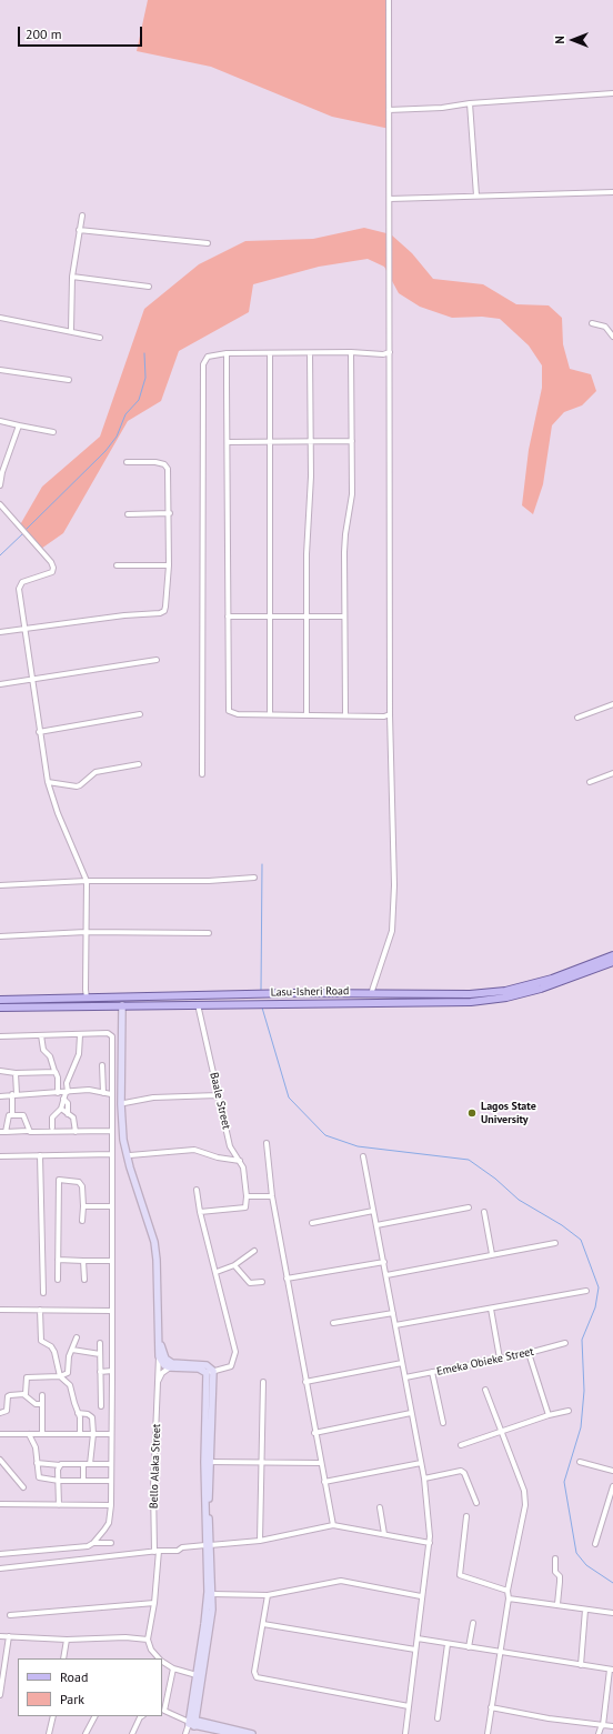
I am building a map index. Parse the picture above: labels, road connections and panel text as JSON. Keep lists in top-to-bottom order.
{
  "streets": {
    "main road": ["Lasu-Isheri Road"],
    "street": ["Baale Street", "Emeka Obieke Street", "Bello Alaka Street"]
  },
  "crossings": [
    ["Lasu-Isheri Road", "Baale Street"]
  ],
  "places": ["Lagos State University"],
  "legend": ["Road", "Park"],
  "scale_bar": "200 m",
  "north": "left"
}
